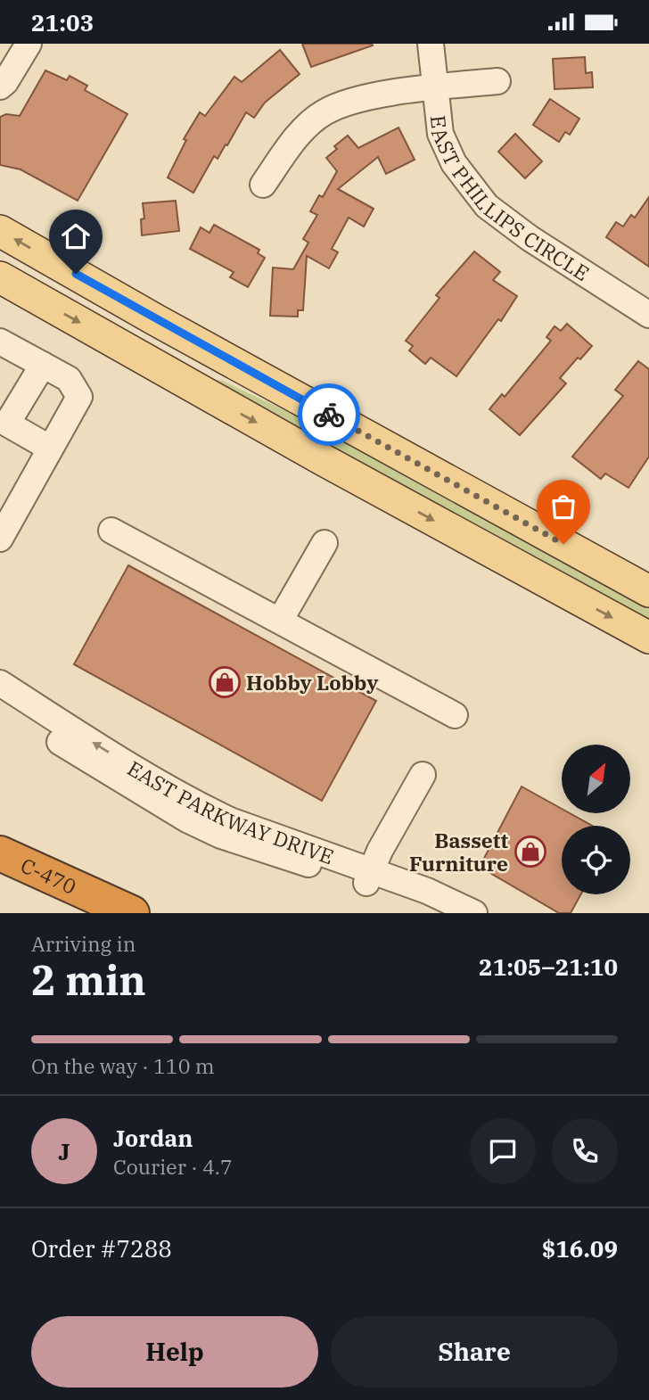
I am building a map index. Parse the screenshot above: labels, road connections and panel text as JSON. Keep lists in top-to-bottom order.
{
  "streets": {
    "highway": ["C-470"],
    "street": ["EAST PHILLIPS CIRCLE", "EAST PARKWAY DRIVE"]
  },
  "places": {
    "shop": ["Hobby Lobby", "Bassett Furniture"]
  },
  "north": "top right",
  "page": {
    "status": "21:03",
    "heading": ["2 min", "Arriving in", "21:05–21:10"],
    "panel": [
      "Jordan",
      "Courier · 4.7",
      "Order #7288",
      "$16.09"
    ],
    "bar": "On the way · 110 m",
    "round": "J",
    "buttons": ["Help", "Share"]
  }
}
